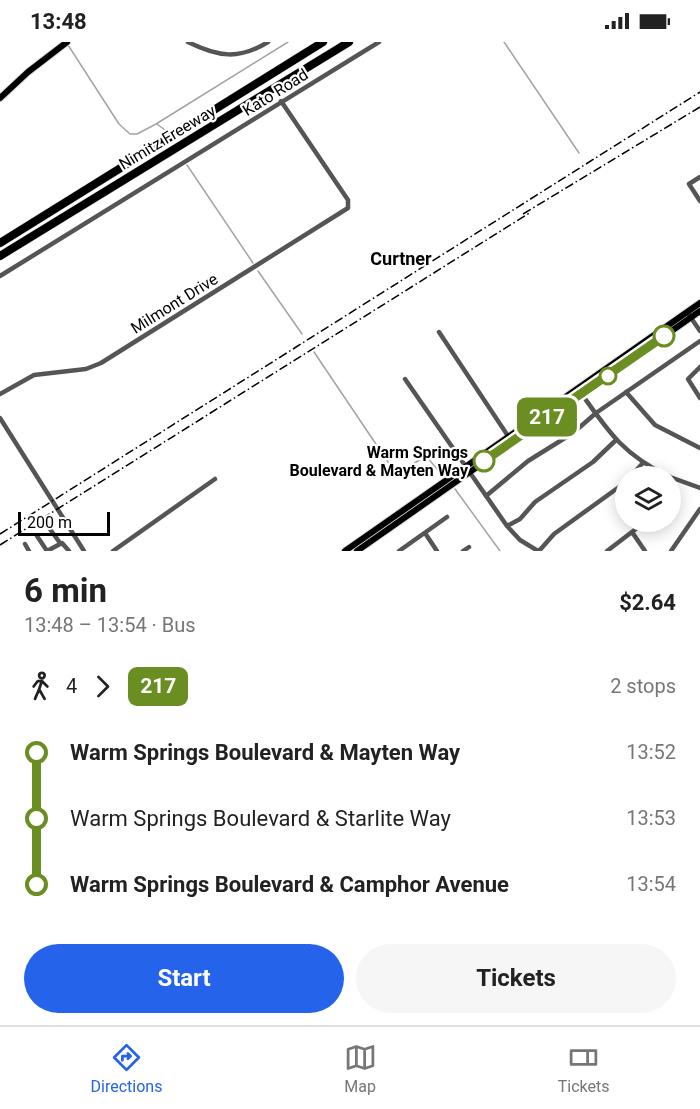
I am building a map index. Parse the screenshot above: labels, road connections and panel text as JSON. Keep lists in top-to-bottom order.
{
  "streets": {
    "highway": ["Nimitz Freeway"],
    "street": ["Kato Road", "Milmont Drive"]
  },
  "crossings": [
    ["Kato Road", "Milmont Drive"]
  ],
  "districts": ["Curtner"],
  "places": ["Warm Springs Boulevard & Mayten Way"],
  "lines": ["bus line 217"],
  "scale_bar": "200 m",
  "page": {
    "status": "13:48",
    "on_map": "217",
    "scale": "200 m",
    "heading": ["6 min", "13:48 – 13:54 · Bus", "$2.64"],
    "legs": ["4", "217", "2 stops"],
    "list": [
      {
        "name": "Warm Springs Boulevard & Mayten Way",
        "value": "13:52"
      },
      {
        "name": "Warm Springs Boulevard & Starlite Way",
        "value": "13:53"
      },
      {
        "name": "Warm Springs Boulevard & Camphor Avenue",
        "value": "13:54"
      }
    ],
    "buttons": ["Start", "Tickets"],
    "tabs": ["Directions", "Map", "Tickets"]
  }
}
